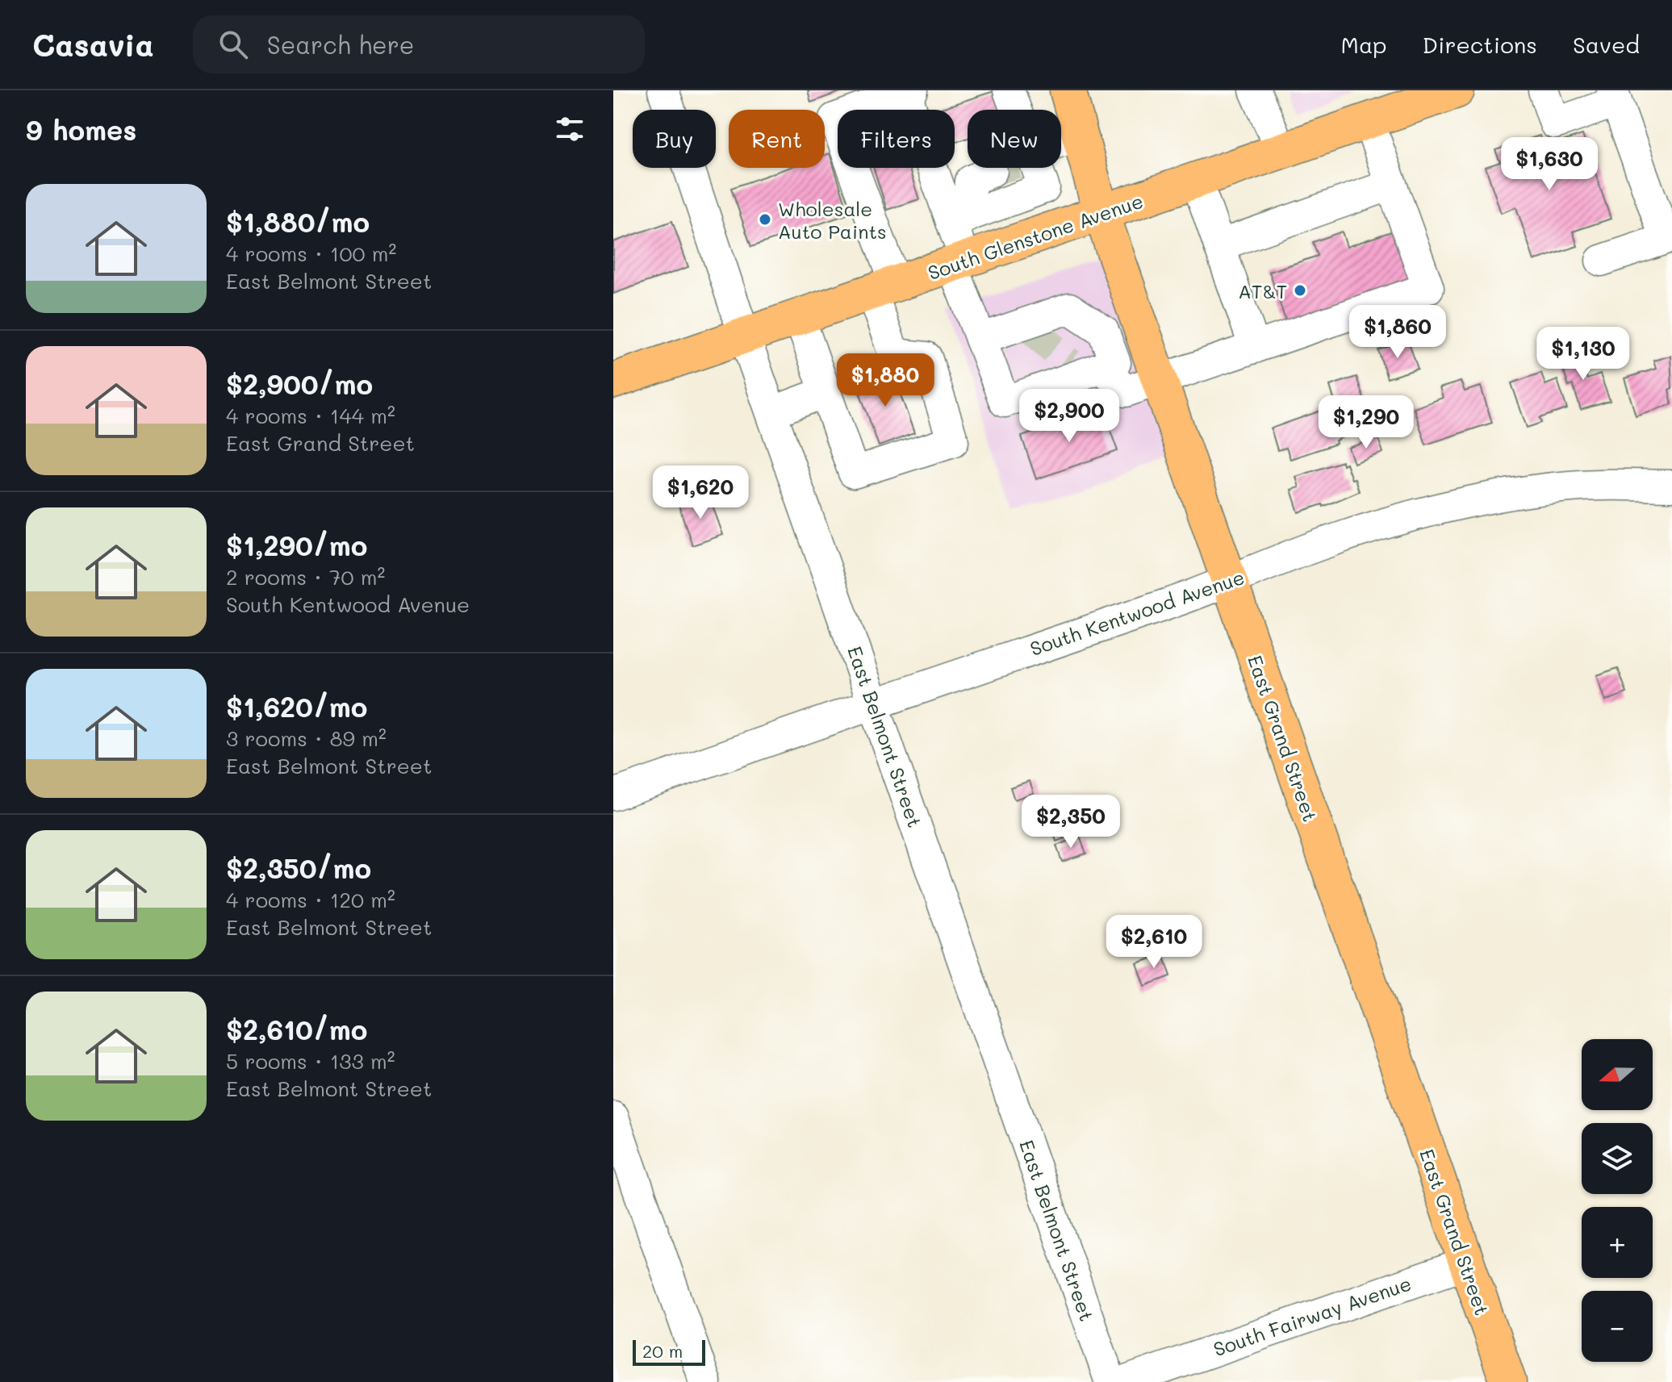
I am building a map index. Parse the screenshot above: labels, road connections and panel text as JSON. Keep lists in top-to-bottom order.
{
  "streets": {
    "main road": ["South Glenstone Avenue", "East Grand Street"],
    "street": ["South Kentwood Avenue", "East Belmont Street", "South Fairway Avenue"]
  },
  "crossings": [
    ["South Glenstone Avenue", "East Belmont Street"],
    ["South Glenstone Avenue", "East Grand Street"],
    ["South Kentwood Avenue", "East Belmont Street"],
    ["South Kentwood Avenue", "East Grand Street"],
    ["East Grand Street", "South Fairway Avenue"]
  ],
  "places": ["Wholesale Auto Paints", "AT&T"],
  "scale_bar": "20 m",
  "north": "left",
  "page": {
    "header": "Casavia",
    "search": "Search here",
    "nav": ["Map", "Directions", "Saved"],
    "heading": "9 homes",
    "chip": [
      "Buy",
      "Rent",
      "Filters",
      "New"
    ],
    "price": [
      "$1,630",
      "$1,860",
      "$1,130",
      "$1,880",
      "$2,900",
      "$1,290",
      "$1,620",
      "$2,350",
      "$2,610"
    ],
    "list": [
      {
        "name": "$1,880/mo",
        "note": "4 rooms · 100 m² · East Belmont Street"
      },
      {
        "name": "$2,900/mo",
        "note": "4 rooms · 144 m² · East Grand Street"
      },
      {
        "name": "$1,290/mo",
        "note": "2 rooms · 70 m² · South Kentwood Avenue"
      },
      {
        "name": "$1,620/mo",
        "note": "3 rooms · 89 m² · East Belmont Street"
      },
      {
        "name": "$2,350/mo",
        "note": "4 rooms · 120 m² · East Belmont Street"
      },
      {
        "name": "$2,610/mo",
        "note": "5 rooms · 133 m² · East Belmont Street"
      }
    ],
    "map_buttons": ["+", "−"],
    "scale": "20 m"
  }
}
